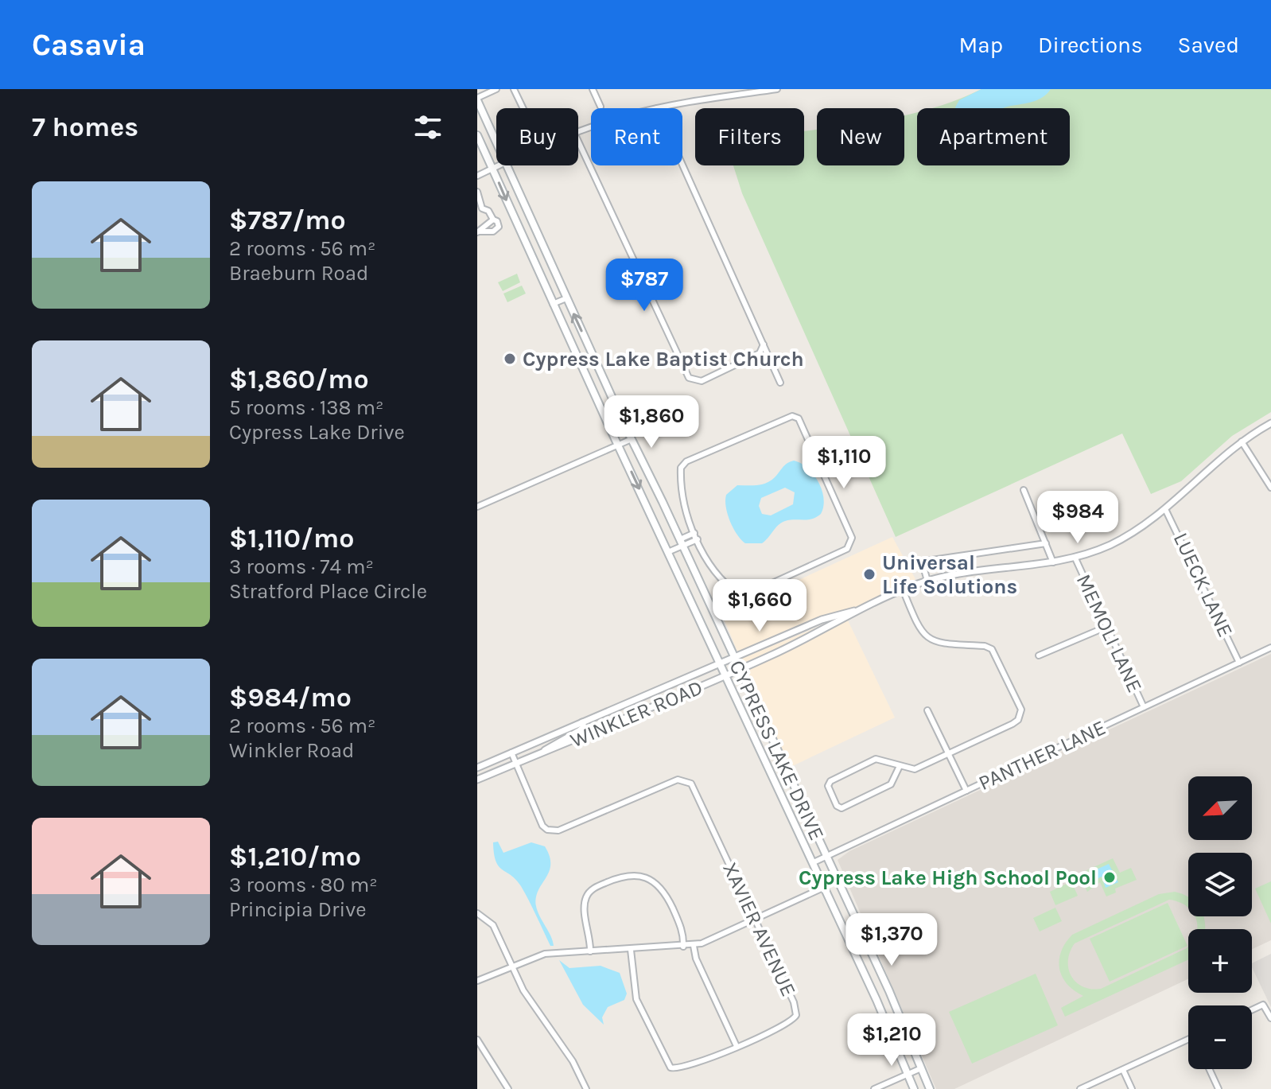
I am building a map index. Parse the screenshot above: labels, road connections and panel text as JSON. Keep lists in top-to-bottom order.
{
  "streets": {
    "main road": ["CYPRESS LAKE DRIVE"],
    "street": [
      "LUECK LANE",
      "MEMOLI LANE",
      "WINKLER ROAD",
      "PANTHER LANE",
      "XAVIER AVENUE"
    ]
  },
  "crossings": [
    ["LUECK LANE", "WINKLER ROAD"],
    ["LUECK LANE", "PANTHER LANE"],
    ["MEMOLI LANE", "WINKLER ROAD"],
    ["MEMOLI LANE", "PANTHER LANE"],
    ["WINKLER ROAD", "CYPRESS LAKE DRIVE"],
    ["WINKLER ROAD", "XAVIER AVENUE"],
    ["CYPRESS LAKE DRIVE", "PANTHER LANE"]
  ],
  "places": ["Cypress Lake Baptist Church", "Universal Life Solutions", "Cypress Lake High School Pool"],
  "north": "bottom left",
  "page": {
    "header": "Casavia",
    "nav": ["Map", "Directions", "Saved"],
    "heading": "7 homes",
    "chip": [
      "Buy",
      "Rent",
      "Filters",
      "New",
      "Apartment"
    ],
    "list": [
      {
        "name": "$787/mo",
        "note": "2 rooms · 56 m² · Braeburn Road"
      },
      {
        "name": "$1,860/mo",
        "note": "5 rooms · 138 m² · Cypress Lake Drive"
      },
      {
        "name": "$1,110/mo",
        "note": "3 rooms · 74 m² · Stratford Place Circle"
      },
      {
        "name": "$984/mo",
        "note": "2 rooms · 56 m² · Winkler Road"
      },
      {
        "name": "$1,210/mo",
        "note": "3 rooms · 80 m² · Principia Drive"
      }
    ],
    "price": [
      "$787",
      "$1,860",
      "$1,110",
      "$984",
      "$1,660",
      "$1,370",
      "$1,210"
    ],
    "map_buttons": ["+", "−"]
  }
}
